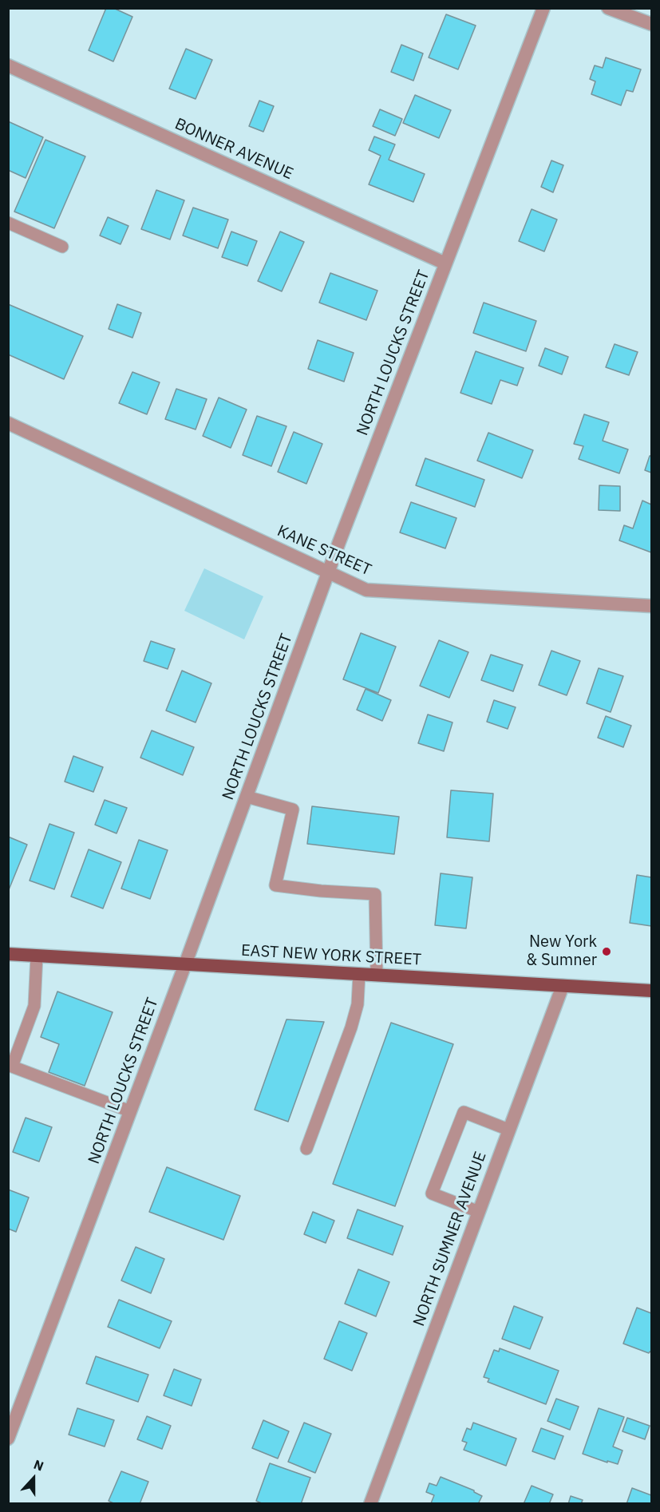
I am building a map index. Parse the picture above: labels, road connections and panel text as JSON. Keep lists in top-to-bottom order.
{
  "streets": {
    "main road": ["EAST NEW YORK STREET"],
    "street": [
      "BONNER AVENUE",
      "NORTH LOUCKS STREET",
      "KANE STREET",
      "NORTH SUMNER AVENUE"
    ]
  },
  "crossings": [
    ["BONNER AVENUE", "NORTH LOUCKS STREET"],
    ["NORTH LOUCKS STREET", "KANE STREET"],
    ["NORTH LOUCKS STREET", "EAST NEW YORK STREET"],
    ["EAST NEW YORK STREET", "NORTH SUMNER AVENUE"]
  ],
  "places": ["New York & Sumner"],
  "north": "top"
}
